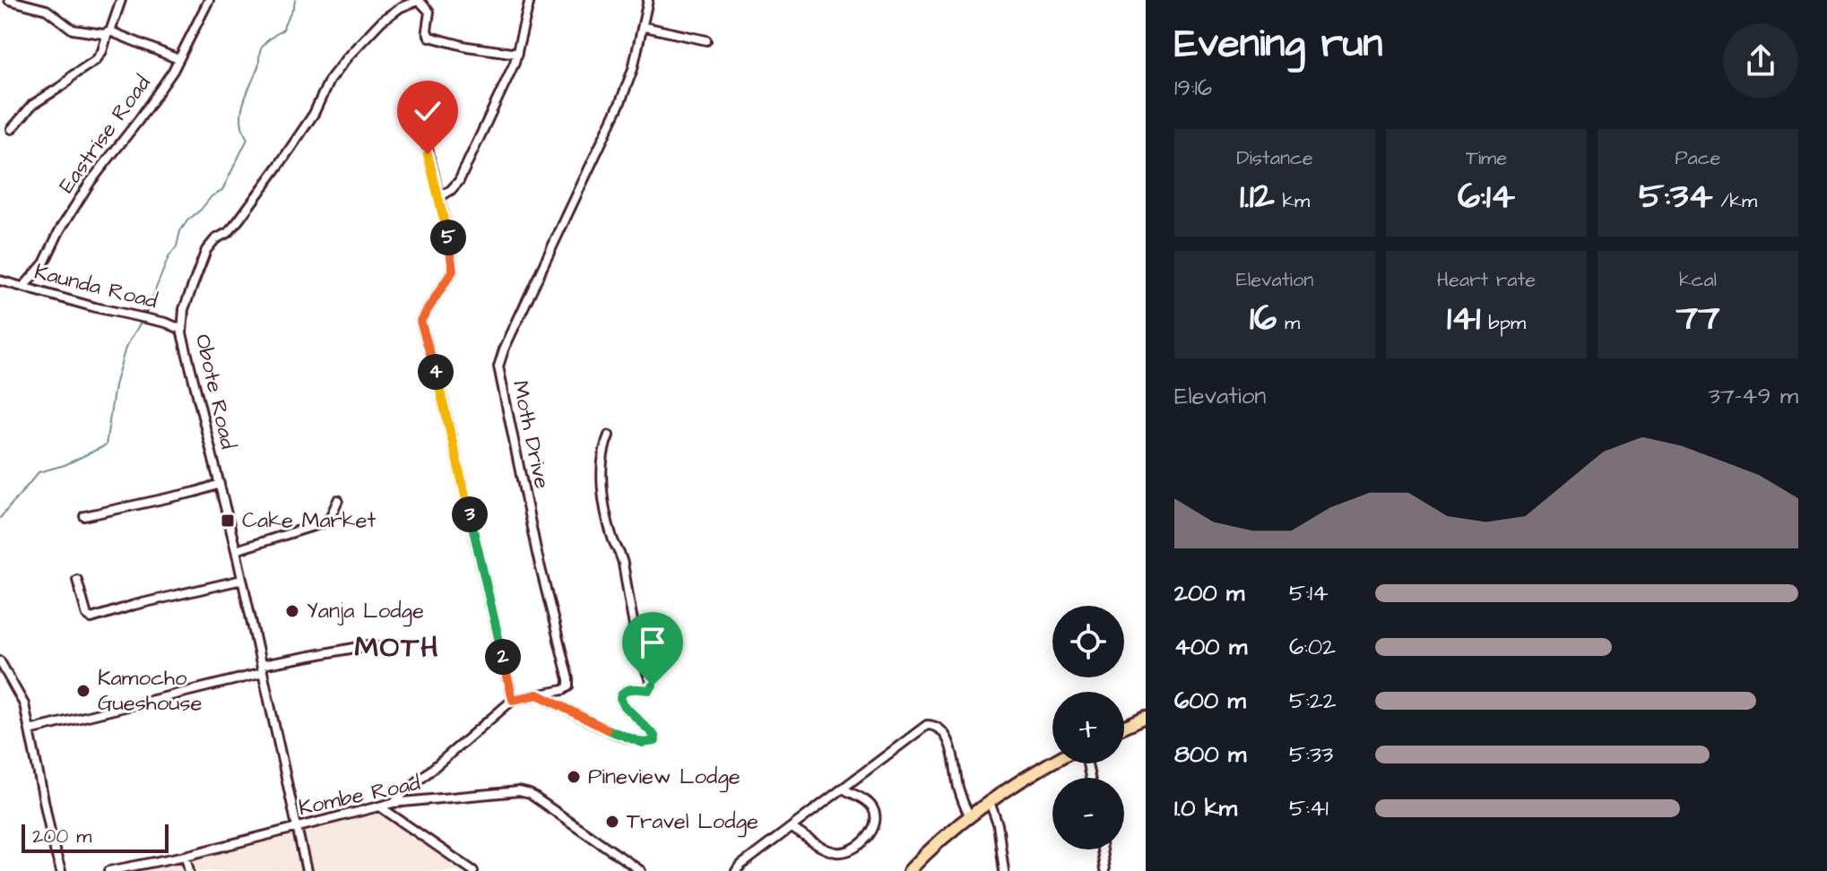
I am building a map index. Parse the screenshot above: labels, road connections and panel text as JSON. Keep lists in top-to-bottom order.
{
  "streets": {
    "street": [
      "Eastrise Road",
      "Kaunda Road",
      "Obote Road",
      "Moth Drive",
      "Kombe Road"
    ]
  },
  "crossings": [
    ["Eastrise Road", "Kaunda Road"],
    ["Kaunda Road", "Obote Road"],
    ["Obote Road", "Kombe Road"],
    ["Moth Drive", "Kombe Road"]
  ],
  "districts": ["MOTH"],
  "places": {
    "transit": ["Cake Market"],
    "other": [
      "Yanja Lodge",
      "Kamocho Gueshouse",
      "Pineview Lodge",
      "Travel Lodge"
    ]
  },
  "scale_bar": "200 m",
  "page": {
    "heading": ["Evening run", "19:16"],
    "stats": [
      ["Distance", "1.12 km"],
      ["Time", "6:14"],
      ["Pace", "5:34 /km"],
      ["Elevation", "16 m"],
      ["Heart rate", "141 bpm"],
      ["kcal", "77"]
    ],
    "pins": [
      "5",
      "4",
      "3",
      "2"
    ],
    "chart": ["Elevation", "37–49 m"],
    "list": [
      {
        "name": "200 m",
        "note": "5:14"
      },
      {
        "name": "400 m",
        "note": "6:02"
      },
      {
        "name": "600 m",
        "note": "5:22"
      },
      {
        "name": "800 m",
        "note": "5:33"
      },
      {
        "name": "1.0 km",
        "note": "5:41"
      }
    ],
    "map_buttons": ["+", "−"],
    "scale": "200 m"
  }
}
